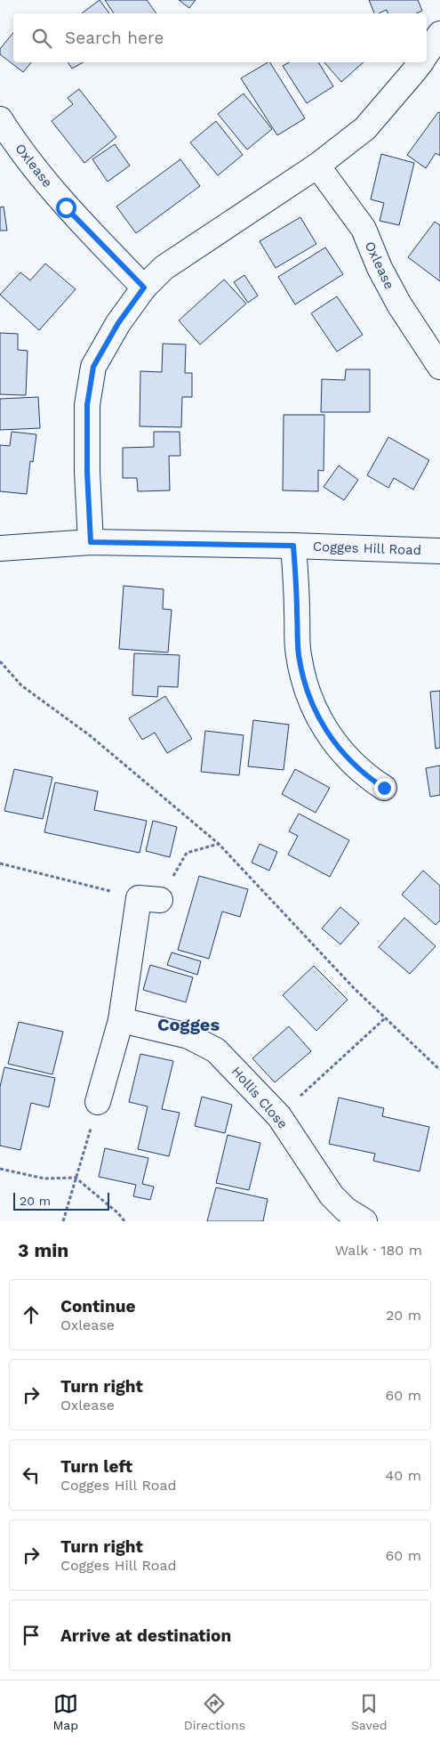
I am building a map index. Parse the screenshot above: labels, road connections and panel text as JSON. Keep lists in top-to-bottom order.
{
  "streets": {
    "street": ["Oxlease", "Cogges Hill Road", "Hollis Close"]
  },
  "districts": ["Cogges"],
  "scale_bar": "20 m",
  "page": {
    "search": "Search here",
    "scale": "20 m",
    "heading": ["3 min", "Walk · 180 m"],
    "list": [
      ["Continue", "Oxlease", "20 m"],
      ["Turn right", "Oxlease", "60 m"],
      ["Turn left", "Cogges Hill Road", "40 m"],
      ["Turn right", "Cogges Hill Road", "60 m"],
      "Arrive at destination"
    ],
    "nav": ["Map", "Directions", "Saved"]
  }
}
